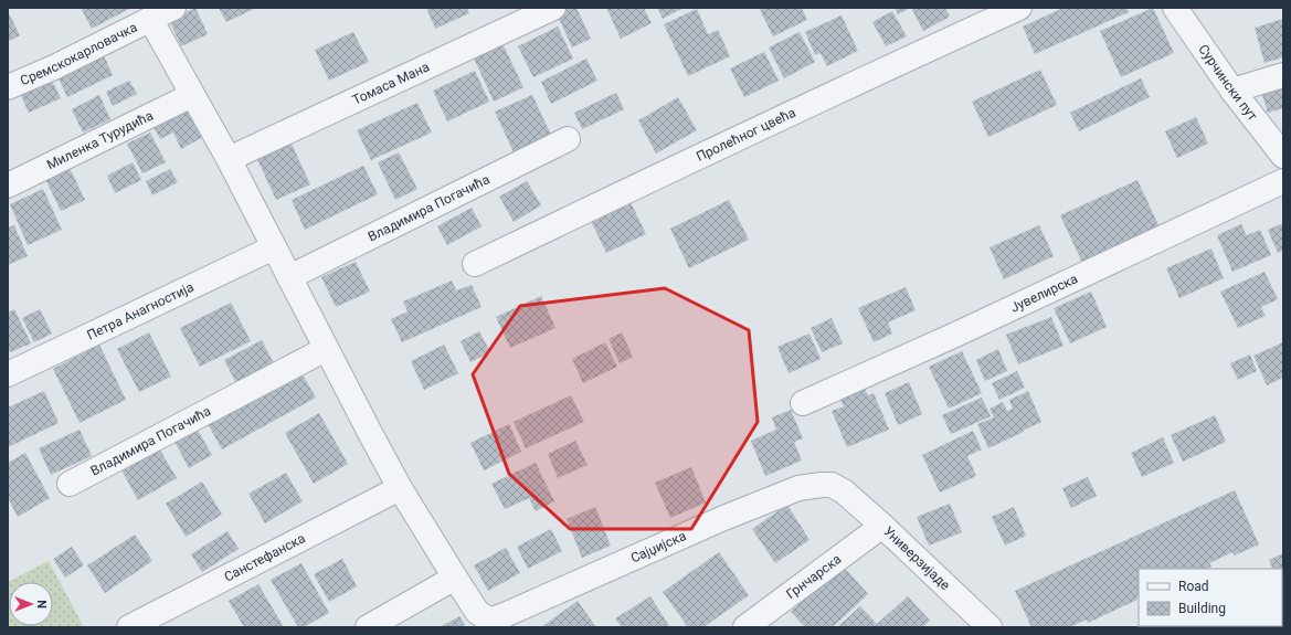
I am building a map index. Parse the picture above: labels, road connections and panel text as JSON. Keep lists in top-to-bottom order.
{
  "streets": {
    "street": [
      "Сремскокарловачка",
      "Сурчински пут",
      "Томаса Мана",
      "Пролећног цвећа",
      "Миленка Турудића",
      "Владимира Погачића",
      "Јувелирска",
      "Петра Анагностија",
      "Сајџијска",
      "Санстефанска",
      "Универзијаде",
      "Грнчарска"
    ]
  },
  "crossings": [
    ["Сајџијска", "Универзијаде"],
    ["Универзијаде", "Грнчарска"]
  ],
  "legend": ["Road", "Building"],
  "north": "right"
}
